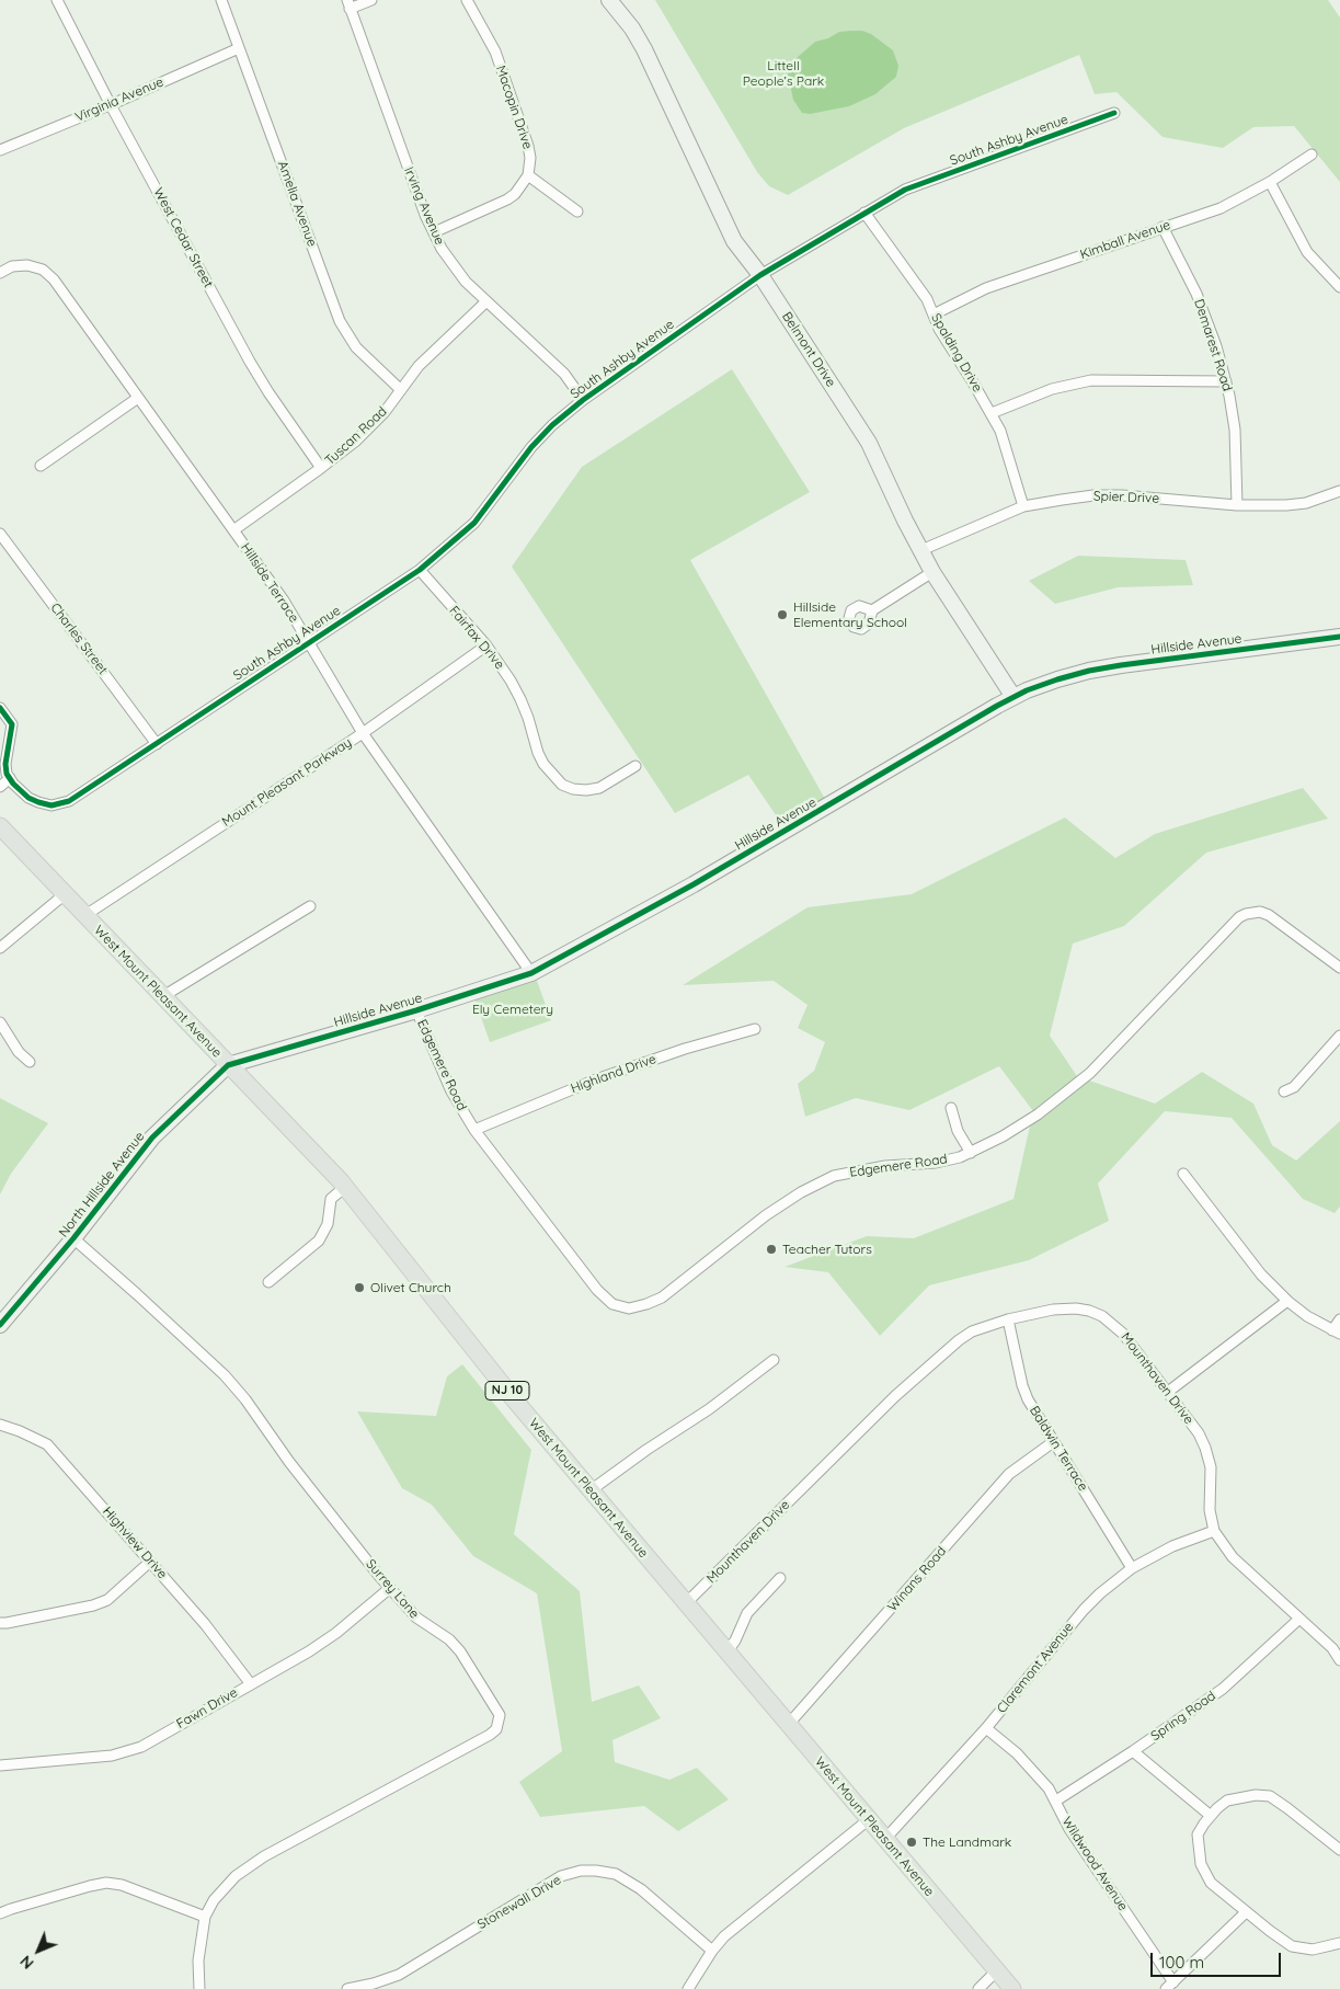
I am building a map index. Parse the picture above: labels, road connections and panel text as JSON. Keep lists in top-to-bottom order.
{
  "streets": {
    "main road": ["West Mount Pleasant Avenue", "NJ 10"],
    "street": [
      "Virginia Avenue",
      "Macopin Drive",
      "South Ashby Avenue",
      "Amelia Avenue",
      "Irving Avenue",
      "West Cedar Street",
      "Kimball Avenue",
      "Demarest Road",
      "Belmont Drive",
      "Spalding Drive",
      "Tuscan Road",
      "Spier Drive",
      "Hillside Terrace",
      "Fairfax Drive",
      "Charles Street",
      "Hillside Avenue",
      "Mount Pleasant Parkway",
      "Edgemere Road",
      "Highland Drive",
      "North Hillside Avenue",
      "Mounthaven Drive",
      "Baldwin Terrace",
      "Highview Drive",
      "Winans Road",
      "Surrey Lane",
      "Claremont Avenue",
      "Fawn Drive",
      "Spring Road",
      "Wildwood Avenue",
      "Stonewall Drive"
    ]
  },
  "crossings": [
    ["Virginia Avenue", "Amelia Avenue"],
    ["Virginia Avenue", "West Cedar Street"],
    ["South Ashby Avenue", "Irving Avenue"],
    ["South Ashby Avenue", "Belmont Drive"],
    ["South Ashby Avenue", "Spalding Drive"],
    ["South Ashby Avenue", "Hillside Terrace"],
    ["South Ashby Avenue", "Fairfax Drive"],
    ["South Ashby Avenue", "Charles Street"],
    ["Amelia Avenue", "Tuscan Road"],
    ["Irving Avenue", "Tuscan Road"],
    ["West Cedar Street", "Tuscan Road"],
    ["Kimball Avenue", "Demarest Road"],
    ["Kimball Avenue", "Spalding Drive"],
    ["Demarest Road", "Spier Drive"],
    ["Belmont Drive", "Spier Drive"],
    ["Belmont Drive", "Hillside Avenue"],
    ["Spalding Drive", "Spier Drive"],
    ["Tuscan Road", "Hillside Terrace"],
    ["Hillside Terrace", "Hillside Avenue"],
    ["Hillside Terrace", "Mount Pleasant Parkway"],
    ["Fairfax Drive", "Mount Pleasant Parkway"],
    ["Hillside Avenue", "West Mount Pleasant Avenue"],
    ["Hillside Avenue", "Edgemere Road"],
    ["Hillside Avenue", "North Hillside Avenue"],
    ["Mount Pleasant Parkway", "West Mount Pleasant Avenue"],
    ["West Mount Pleasant Avenue", "North Hillside Avenue"],
    ["West Mount Pleasant Avenue", "Mounthaven Drive"],
    ["West Mount Pleasant Avenue", "Winans Road"],
    ["West Mount Pleasant Avenue", "Claremont Avenue"],
    ["Edgemere Road", "Highland Drive"],
    ["North Hillside Avenue", "Surrey Lane"],
    ["Mounthaven Drive", "Baldwin Terrace"],
    ["Mounthaven Drive", "Claremont Avenue"],
    ["Mounthaven Drive", "Spring Road"],
    ["Baldwin Terrace", "Winans Road"],
    ["Baldwin Terrace", "Claremont Avenue"],
    ["Highview Drive", "Fawn Drive"],
    ["Surrey Lane", "Fawn Drive"],
    ["Claremont Avenue", "Wildwood Avenue"],
    ["Spring Road", "Wildwood Avenue"]
  ],
  "parks": ["Littell People’s Park", "Ely Cemetery"],
  "places": [
    "Hillside Elementary School",
    "Teacher Tutors",
    "Olivet Church",
    "The Landmark"
  ],
  "scale_bar": "100 m",
  "north": "bottom left"
}
